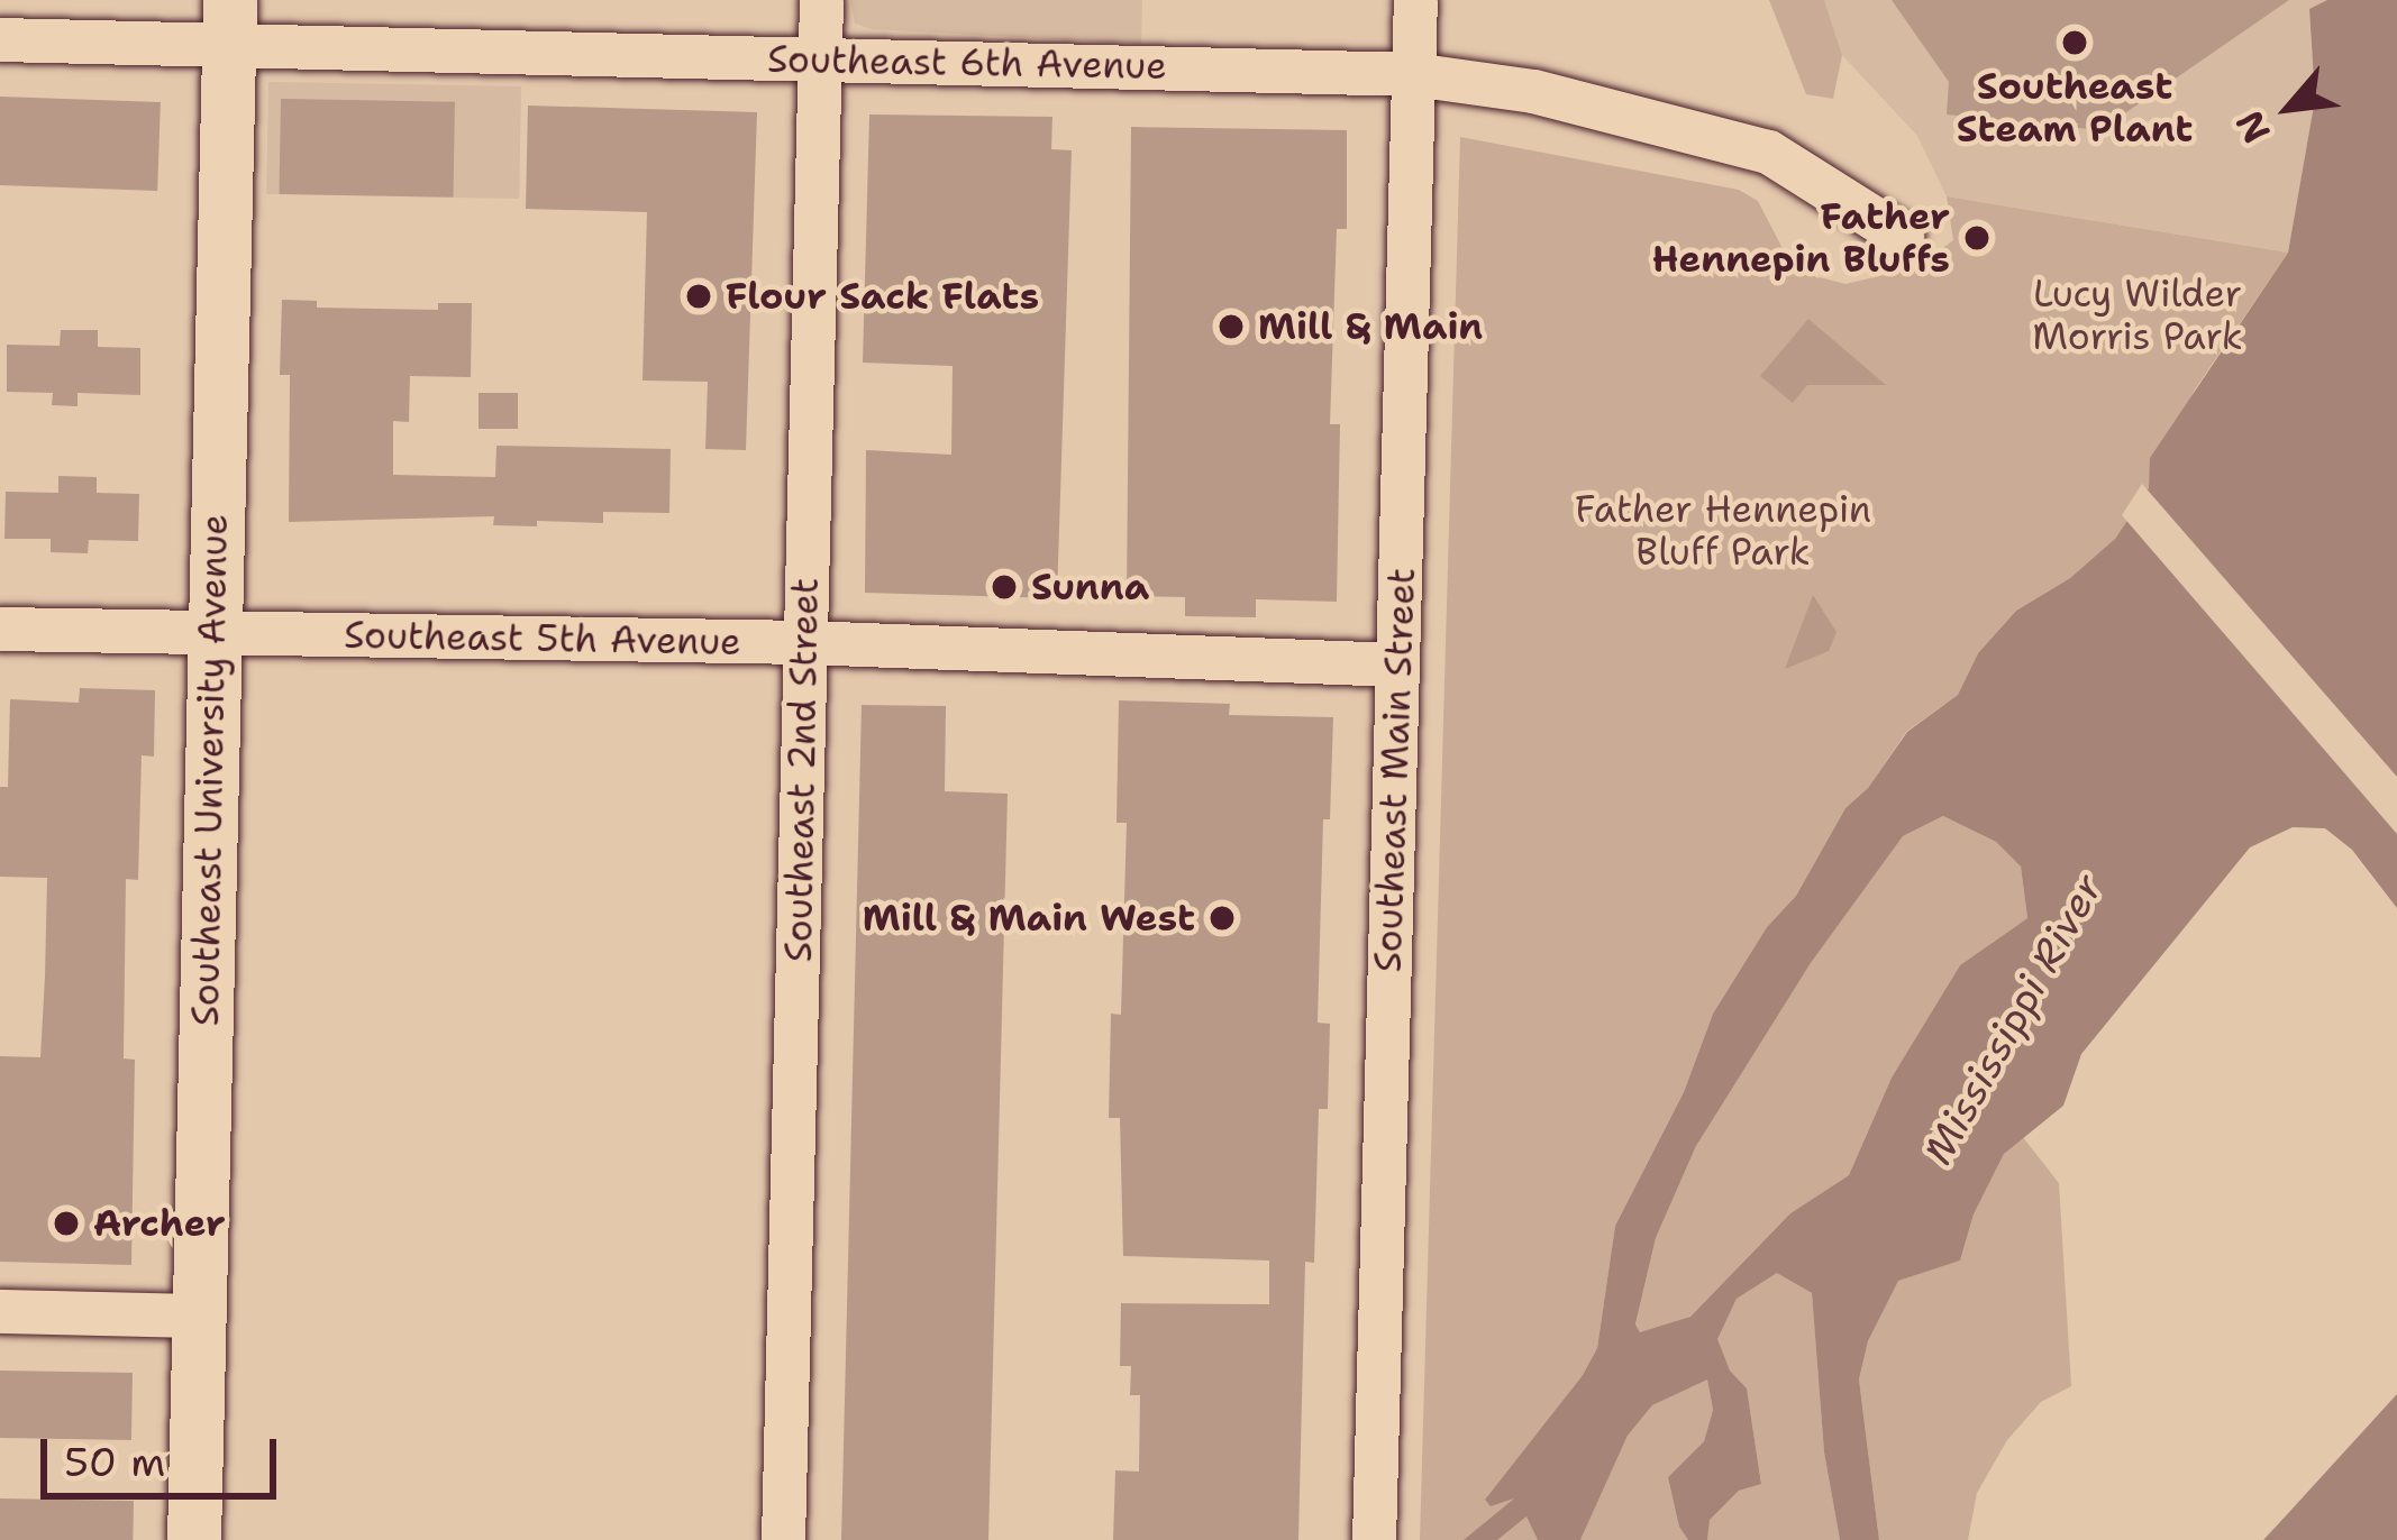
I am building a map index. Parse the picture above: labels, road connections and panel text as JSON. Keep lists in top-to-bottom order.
{
  "streets": {
    "main road": ["Southeast University Avenue"],
    "street": [
      "Southeast 6th Avenue",
      "Southeast 5th Avenue",
      "Southeast 2nd Street",
      "Southeast Main Street"
    ]
  },
  "crossings": [
    ["Southeast 6th Avenue", "Southeast University Avenue"],
    ["Southeast 6th Avenue", "Southeast 2nd Street"],
    ["Southeast 6th Avenue", "Southeast Main Street"],
    ["Southeast 5th Avenue", "Southeast University Avenue"],
    ["Southeast 5th Avenue", "Southeast 2nd Street"],
    ["Southeast 5th Avenue", "Southeast Main Street"]
  ],
  "water": ["Mississippi River"],
  "parks": ["Lucy Wilder Morris Park", "Father Hennepin Bluff Park"],
  "places": [
    "Southeast Steam Plant",
    "Father Hennepin Bluffs",
    "Flour Sack Flats",
    "Mill & Main",
    "Sunna",
    "Mill & Main West",
    "Archer"
  ],
  "scale_bar": "50 m",
  "north": "bottom left"
}
